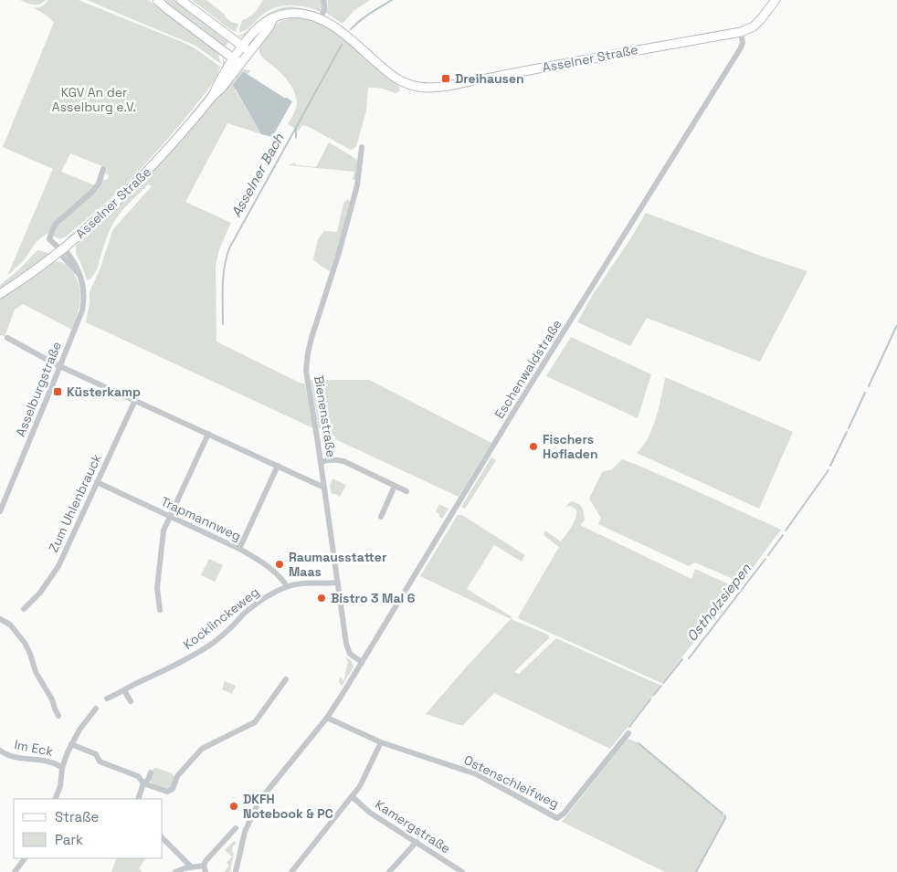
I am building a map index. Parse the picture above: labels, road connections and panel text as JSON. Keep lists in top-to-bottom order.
{
  "streets": {
    "main road": ["Asselner Straße"],
    "street": [
      "Eschenwaldstraße",
      "Asselburgstraße",
      "Bienenstraße",
      "Zum Uhlenbrauck",
      "Trapmannweg",
      "Kocklinckeweg",
      "Im Eck",
      "Ostenschleifweg",
      "Kamergstraße"
    ]
  },
  "crossings": [
    ["Asselner Straße", "Eschenwaldstraße"],
    ["Asselner Straße", "Asselburgstraße"],
    ["Eschenwaldstraße", "Bienenstraße"],
    ["Eschenwaldstraße", "Ostenschleifweg"],
    ["Bienenstraße", "Kocklinckeweg"],
    ["Zum Uhlenbrauck", "Trapmannweg"],
    ["Trapmannweg", "Kocklinckeweg"]
  ],
  "water": ["Asselner Bach", "Ostholzsiepen"],
  "parks": ["KGV An der Asselburg e.V."],
  "places": {
    "transit": ["Dreihausen", "Küsterkamp"],
    "other": [
      "Fischers Hofladen",
      "Raumausstatter Maas",
      "Bistro 3 Mal 6",
      "DKFH Notebook & PC"
    ]
  },
  "legend": ["Straße", "Park"]
}
